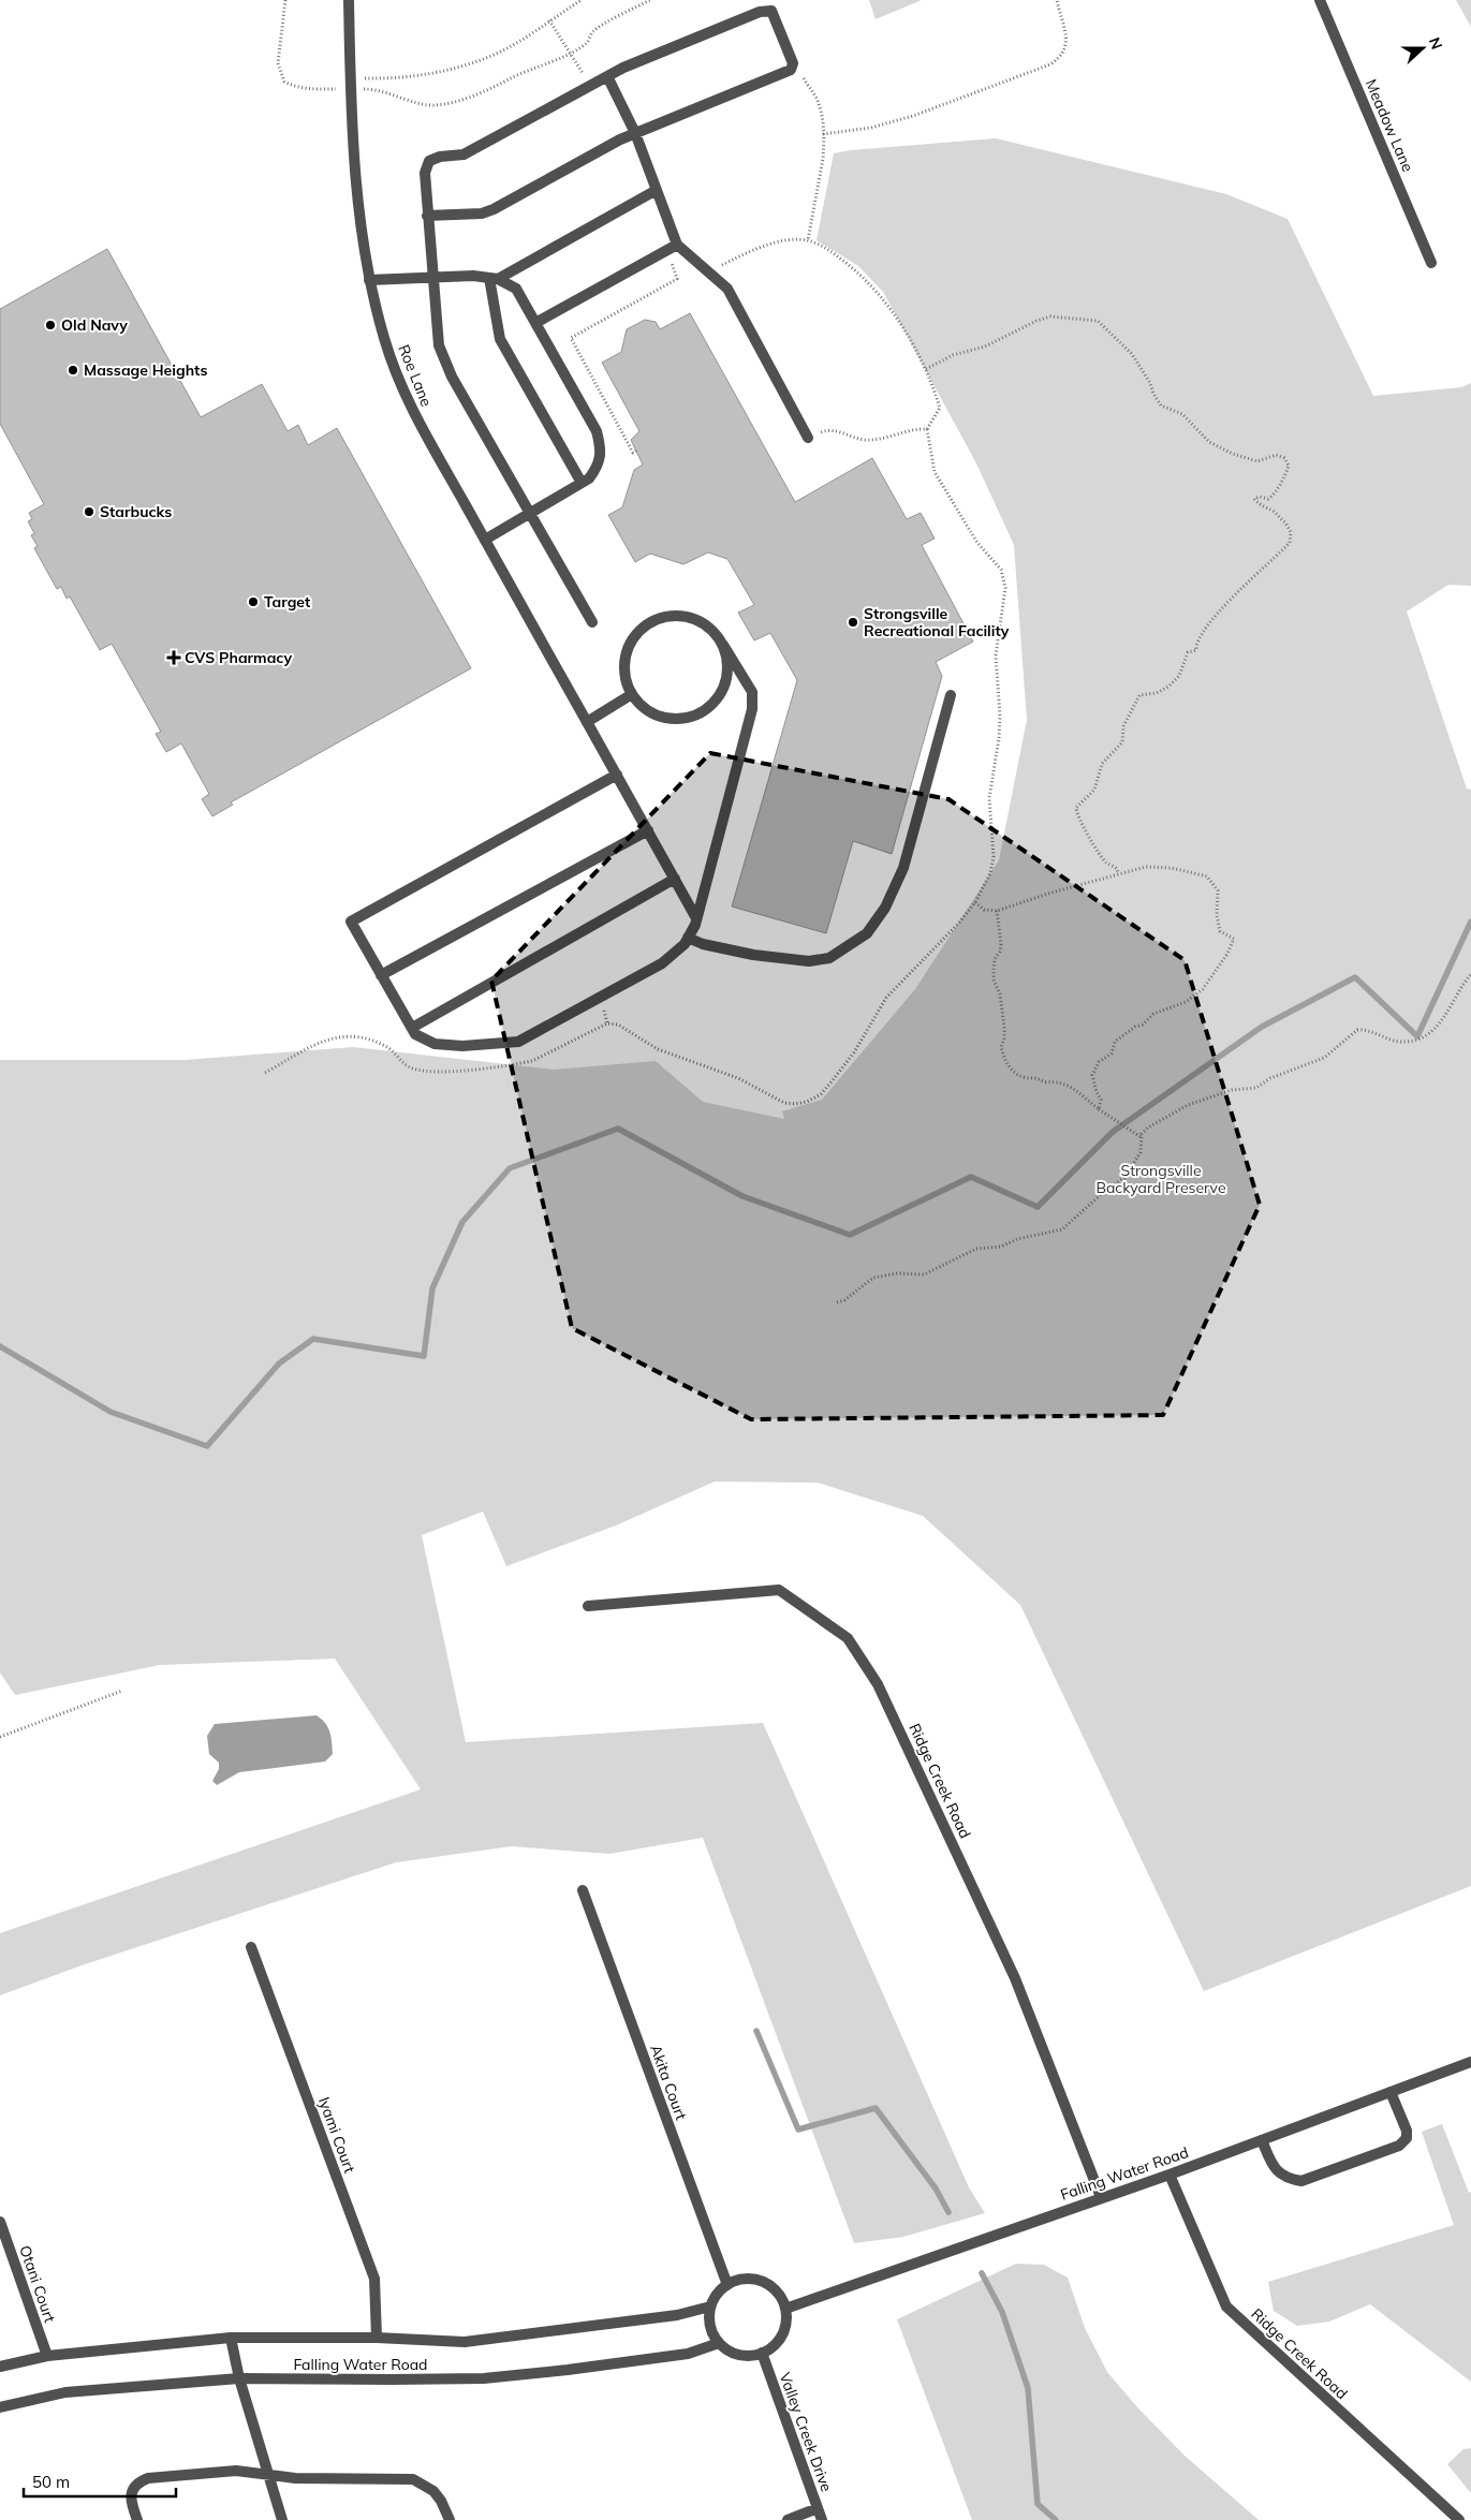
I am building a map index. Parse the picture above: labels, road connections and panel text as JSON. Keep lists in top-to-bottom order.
{
  "streets": {
    "street": [
      "Meadow Lane",
      "Roe Lane",
      "Ridge Creek Road",
      "Akita Court",
      "Iyami Court",
      "Falling Water Road",
      "Otani Court",
      "Valley Creek Drive"
    ]
  },
  "crossings": [
    ["Ridge Creek Road", "Falling Water Road"],
    ["Akita Court", "Falling Water Road"],
    ["Akita Court", "Valley Creek Drive"],
    ["Iyami Court", "Falling Water Road"],
    ["Falling Water Road", "Otani Court"],
    ["Falling Water Road", "Valley Creek Drive"]
  ],
  "parks": ["Strongsville Backyard Preserve"],
  "places": {
    "other": [
      "Old Navy",
      "Massage Heights",
      "Starbucks",
      "Target",
      "Strongsville Recreational Facility"
    ],
    "health": ["CVS Pharmacy"]
  },
  "scale_bar": "50 m",
  "north": "right"
}
